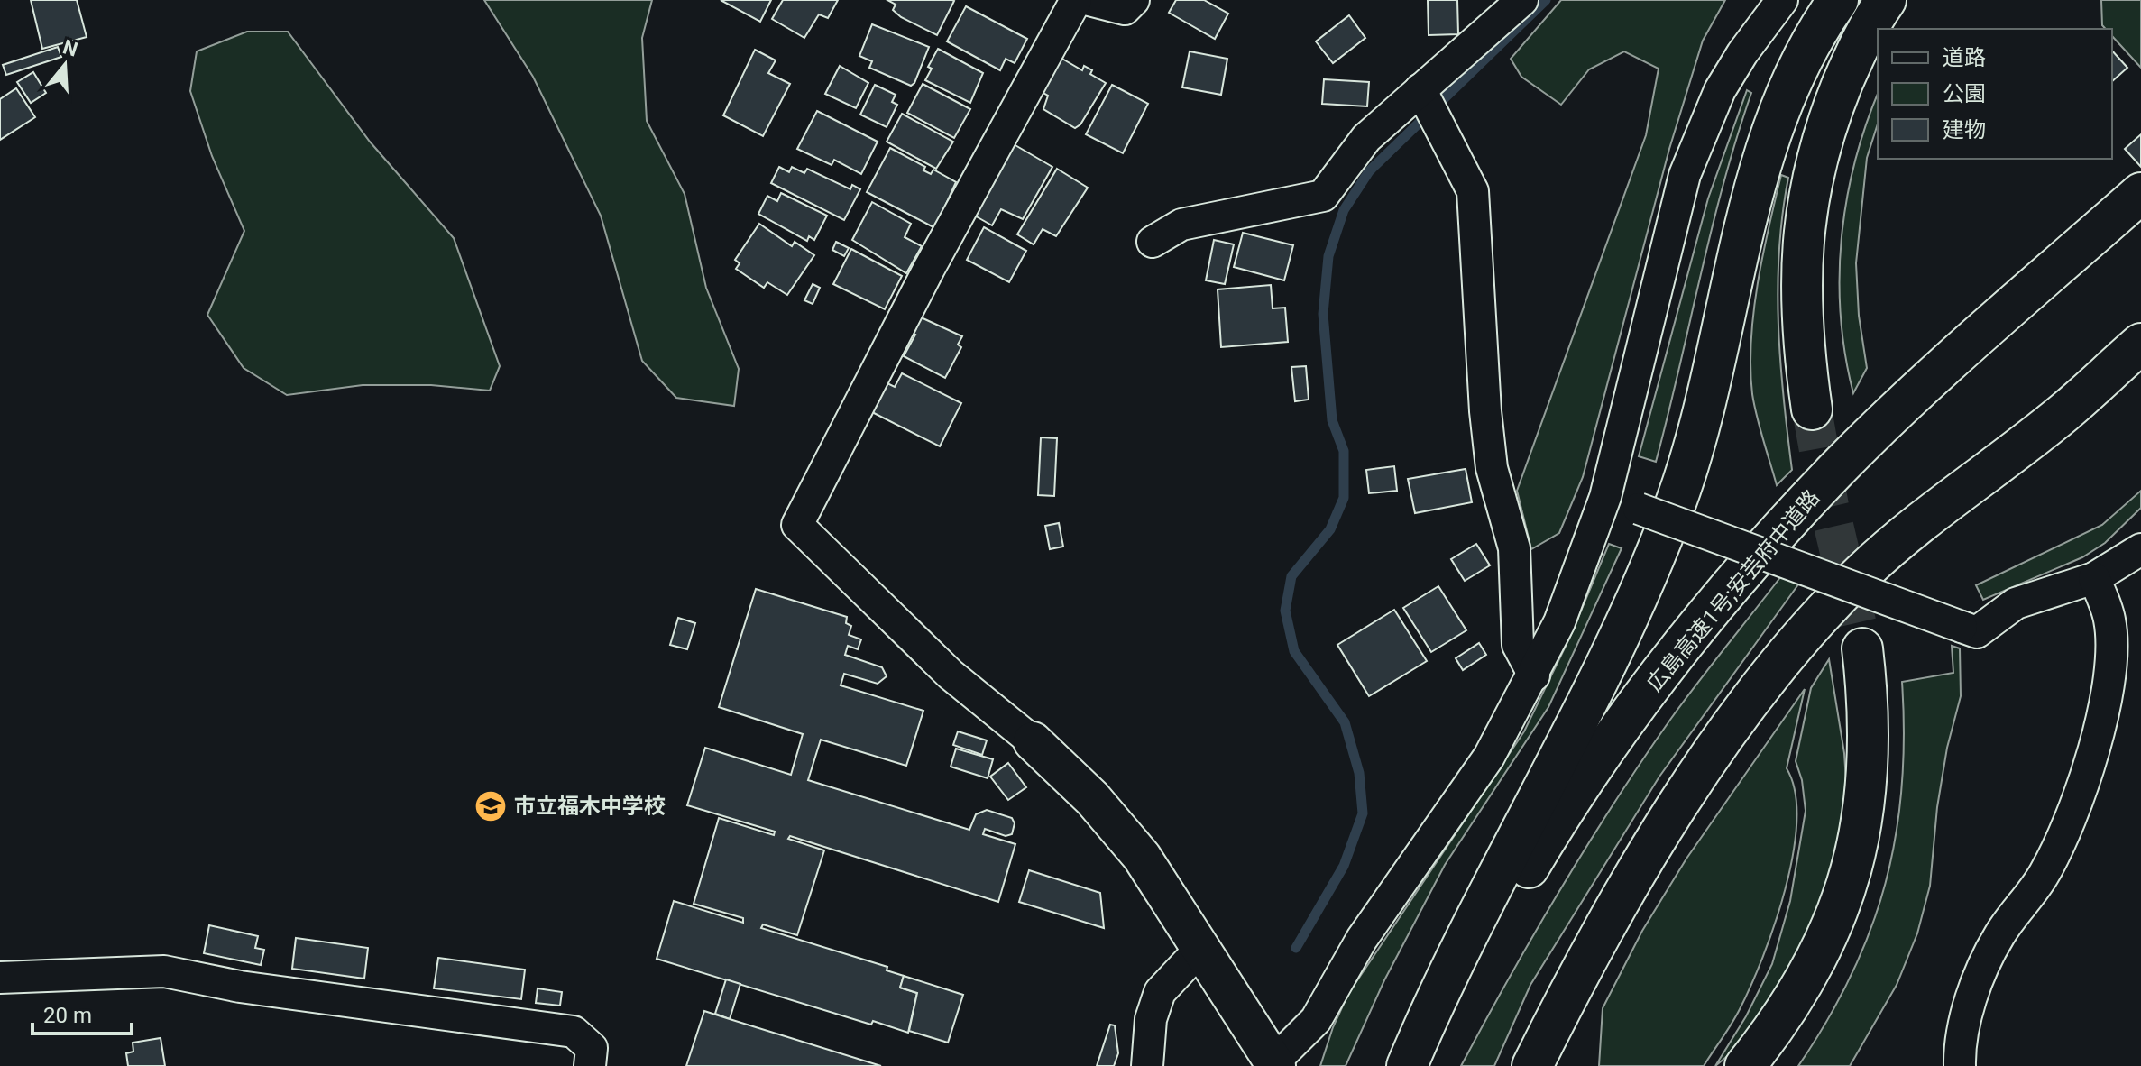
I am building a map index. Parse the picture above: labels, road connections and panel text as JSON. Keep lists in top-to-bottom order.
{
  "streets": {
    "highway": ["広島高速1号;安芸府中道路"]
  },
  "places": {
    "school or university": ["市立福木中学校"]
  },
  "legend": ["道路", "公園", "建物"],
  "scale_bar": "20 m",
  "north": "top"
}
